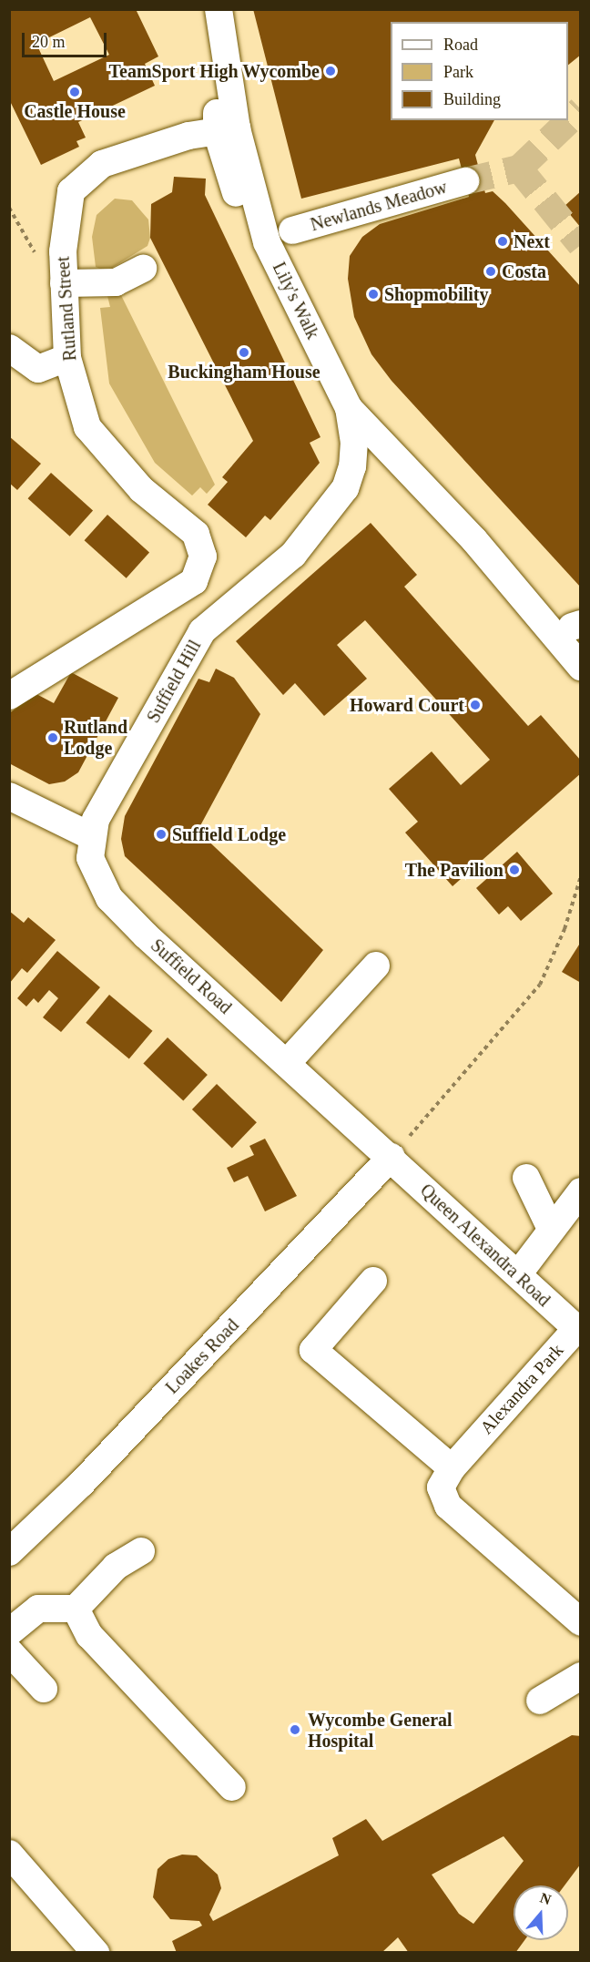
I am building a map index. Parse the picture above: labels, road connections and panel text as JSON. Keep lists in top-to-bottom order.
{
  "streets": {
    "street": [
      "Newlands Meadow",
      "Lily's Walk",
      "Rutland Street",
      "Suffield Hill",
      "Suffield Road",
      "Queen Alexandra Road",
      "Loakes Road",
      "Alexandra Park"
    ]
  },
  "crossings": [
    ["Lily's Walk", "Rutland Street"],
    ["Lily's Walk", "Suffield Hill"],
    ["Suffield Hill", "Suffield Road"],
    ["Suffield Road", "Queen Alexandra Road"],
    ["Suffield Road", "Loakes Road"],
    ["Queen Alexandra Road", "Loakes Road"],
    ["Queen Alexandra Road", "Alexandra Park"]
  ],
  "places": [
    "TeamSport High Wycombe",
    "Castle House",
    "Next",
    "Costa",
    "Shopmobility",
    "Buckingham House",
    "Howard Court",
    "Rutland Lodge",
    "Suffield Lodge",
    "The Pavilion",
    "Wycombe General Hospital"
  ],
  "legend": ["Road", "Park", "Building"],
  "scale_bar": "20 m",
  "north": "top"
}
